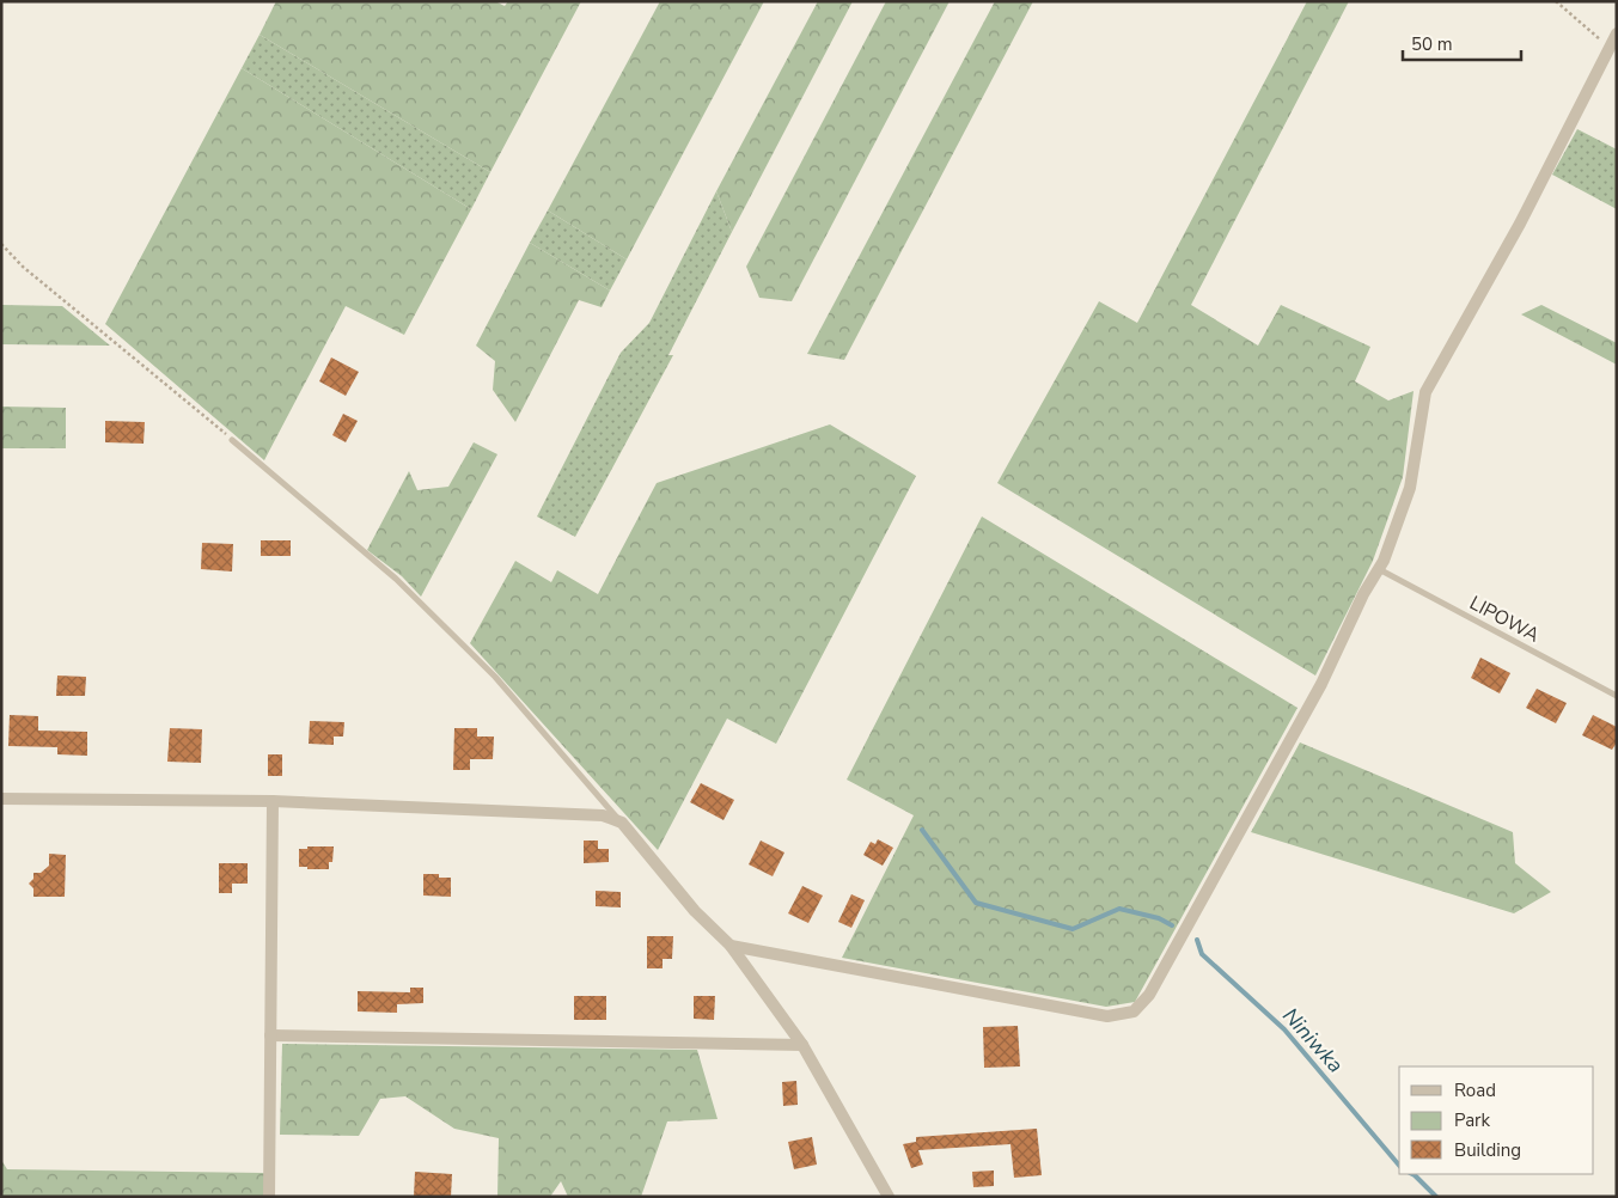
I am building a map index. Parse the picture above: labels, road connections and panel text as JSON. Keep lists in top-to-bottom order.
{
  "streets": {
    "lane": ["LIPOWA"]
  },
  "water": ["Niniwka"],
  "legend": ["Road", "Park", "Building"],
  "scale_bar": "50 m"
}
